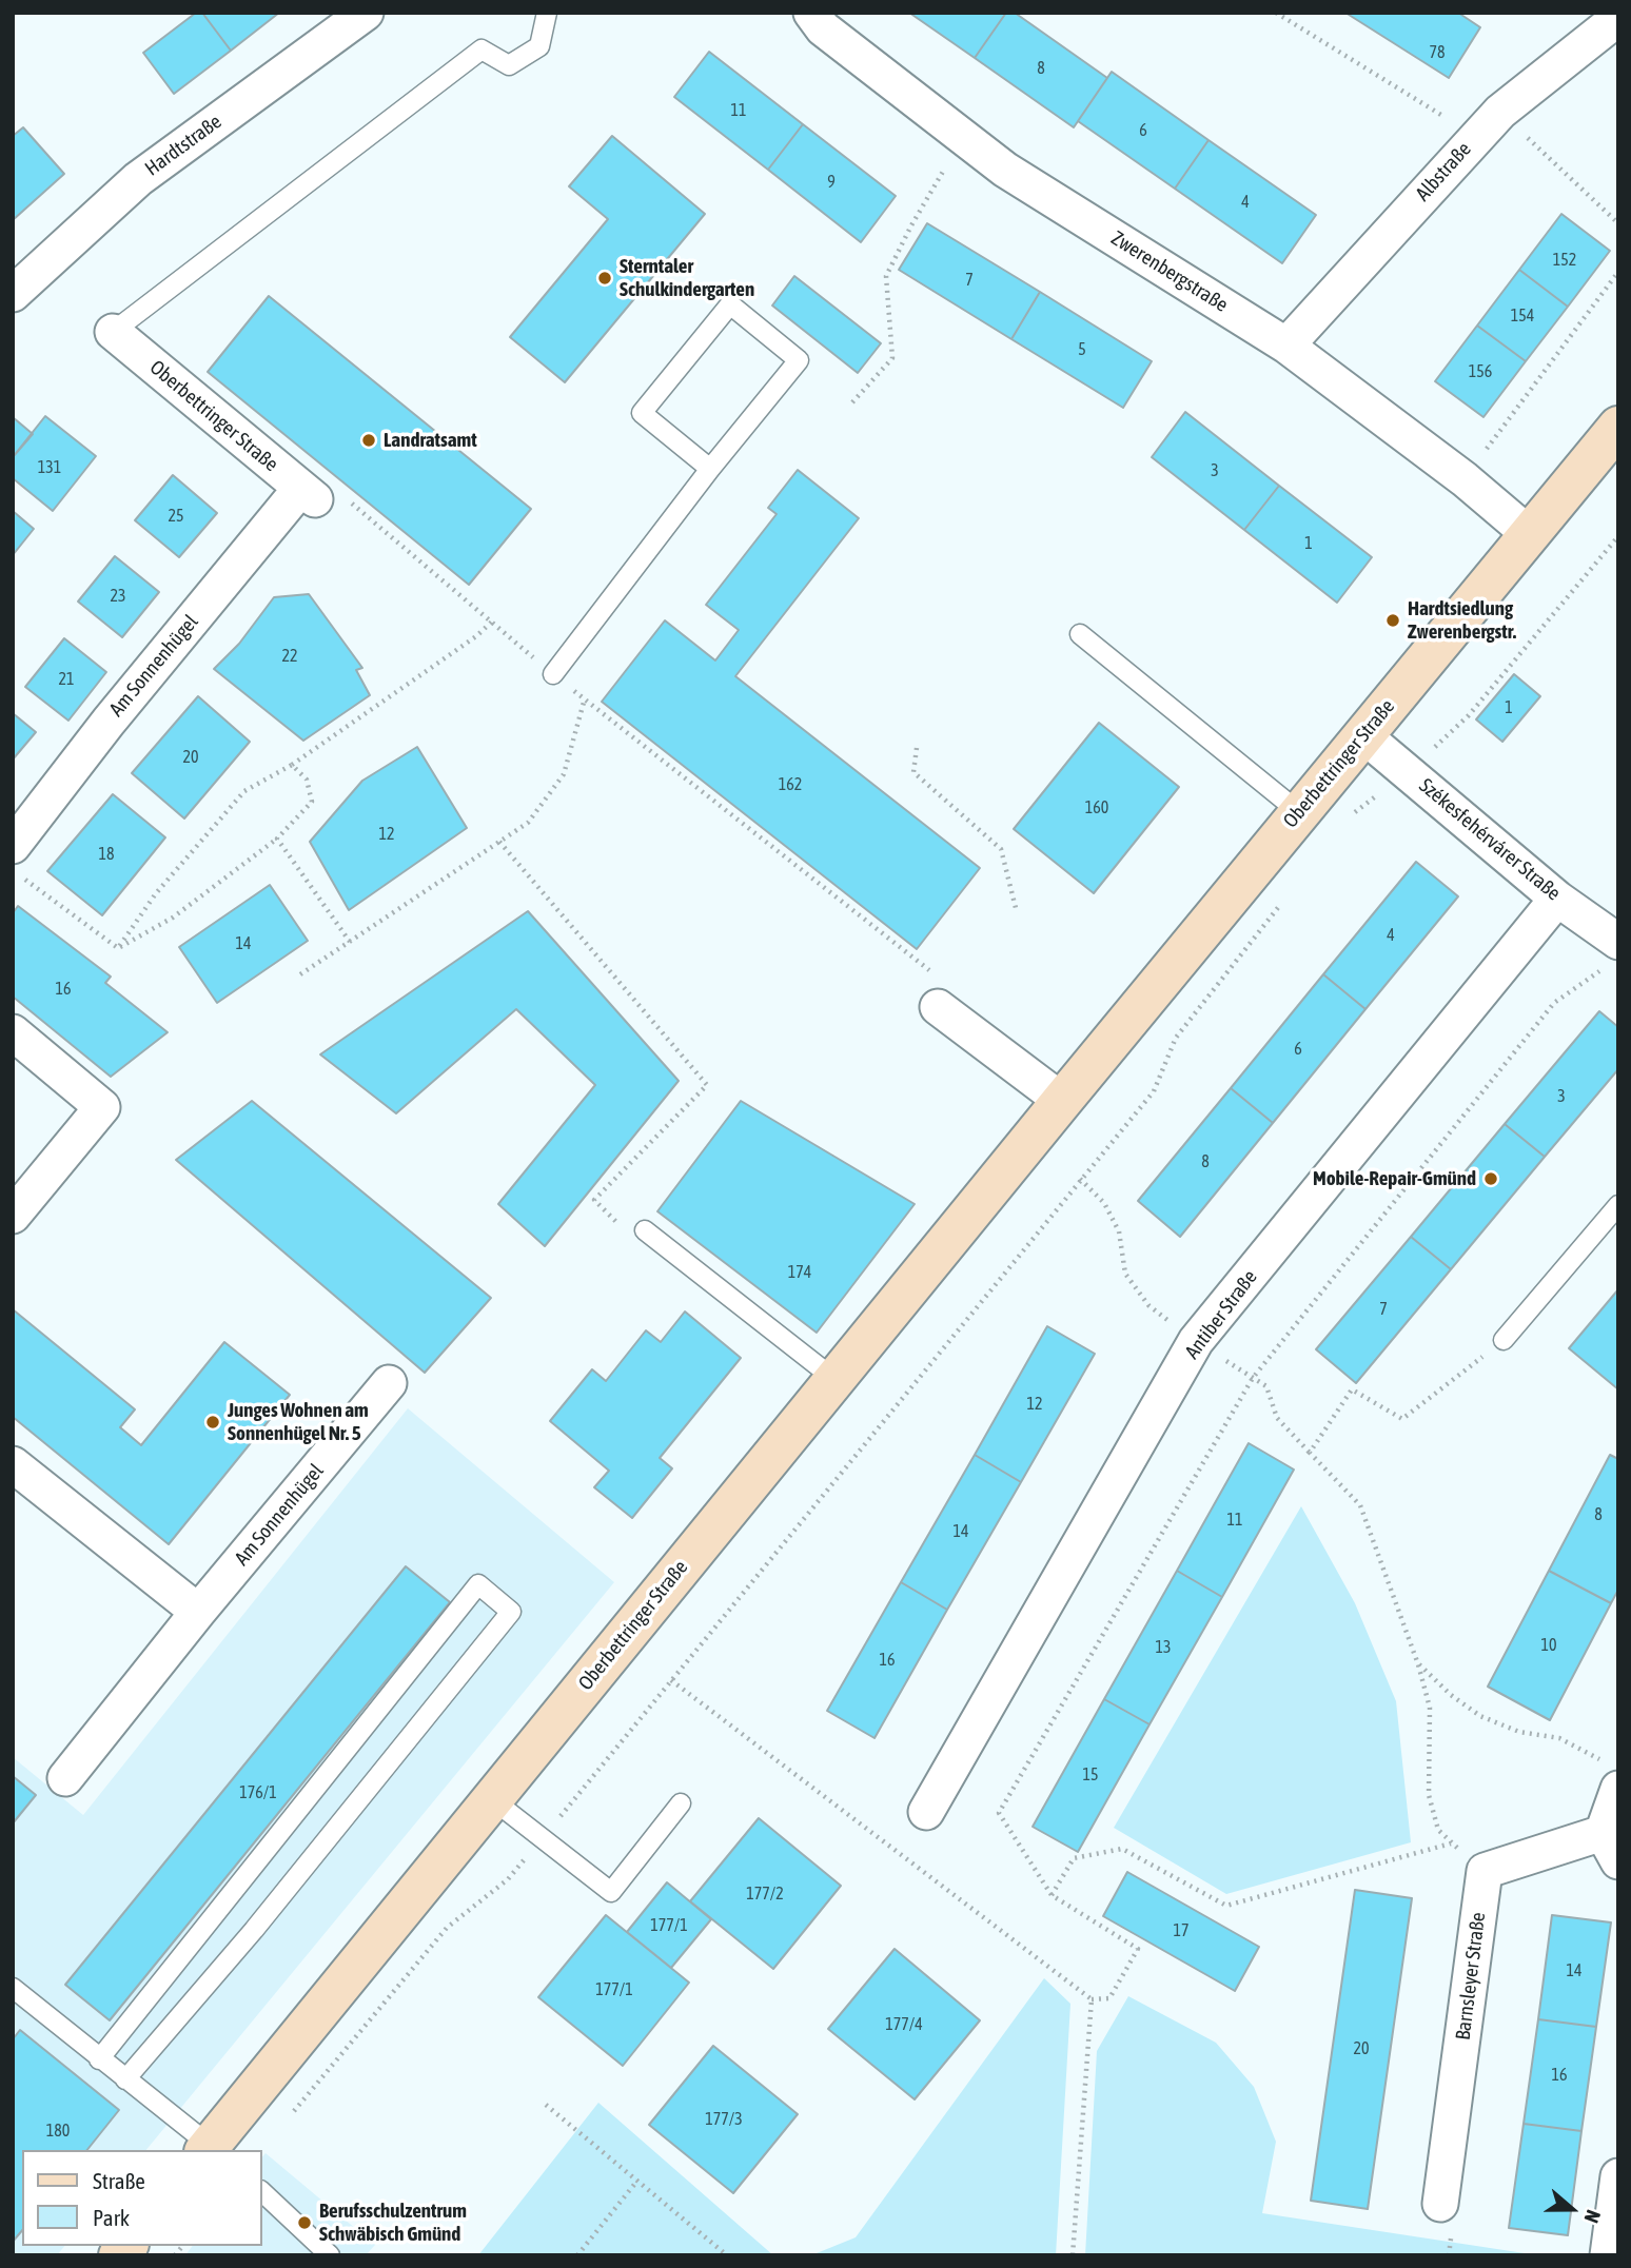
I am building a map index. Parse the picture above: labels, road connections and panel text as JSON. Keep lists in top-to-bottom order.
{
  "streets": {
    "street": [
      "Hardtstraße",
      "Albstraße",
      "Zwerenbergstraße",
      "Oberbettringer Straße",
      "Am Sonnenhügel",
      "Székesfehérvárer Straße",
      "Antiber Straße",
      "Barnsleyer Straße"
    ]
  },
  "crossings": [
    ["Albstraße", "Zwerenbergstraße"],
    ["Zwerenbergstraße", "Oberbettringer Straße"],
    ["Oberbettringer Straße", "Am Sonnenhügel"],
    ["Oberbettringer Straße", "Székesfehérvárer Straße"],
    ["Székesfehérvárer Straße", "Antiber Straße"]
  ],
  "places": [
    "Sterntaler Schulkindergarten",
    "Landratsamt",
    "Hardtsiedlung Zwerenbergstr.",
    "Mobile-Repair-Gmünd",
    "Junges Wohnen am Sonnenhügel Nr. 5",
    "Berufsschulzentrum Schwäbisch Gmünd"
  ],
  "house_numbers": [
    "78",
    "8",
    "11",
    "6",
    "9",
    "4",
    "152",
    "7",
    "154",
    "5",
    "156",
    "131",
    "3",
    "25",
    "1",
    "23",
    "22",
    "21",
    "1",
    "20",
    "162",
    "160",
    "12",
    "18",
    "4",
    "14",
    "16",
    "6",
    "3",
    "8",
    "174",
    "7",
    "12",
    "8",
    "11",
    "14",
    "10",
    "13",
    "16",
    "15",
    "176/1",
    "177/2",
    "177/1",
    "17",
    "14",
    "177/1",
    "177/4",
    "20",
    "16",
    "177/3",
    "180"
  ],
  "legend": ["Straße", "Park"],
  "north": "right"
}
